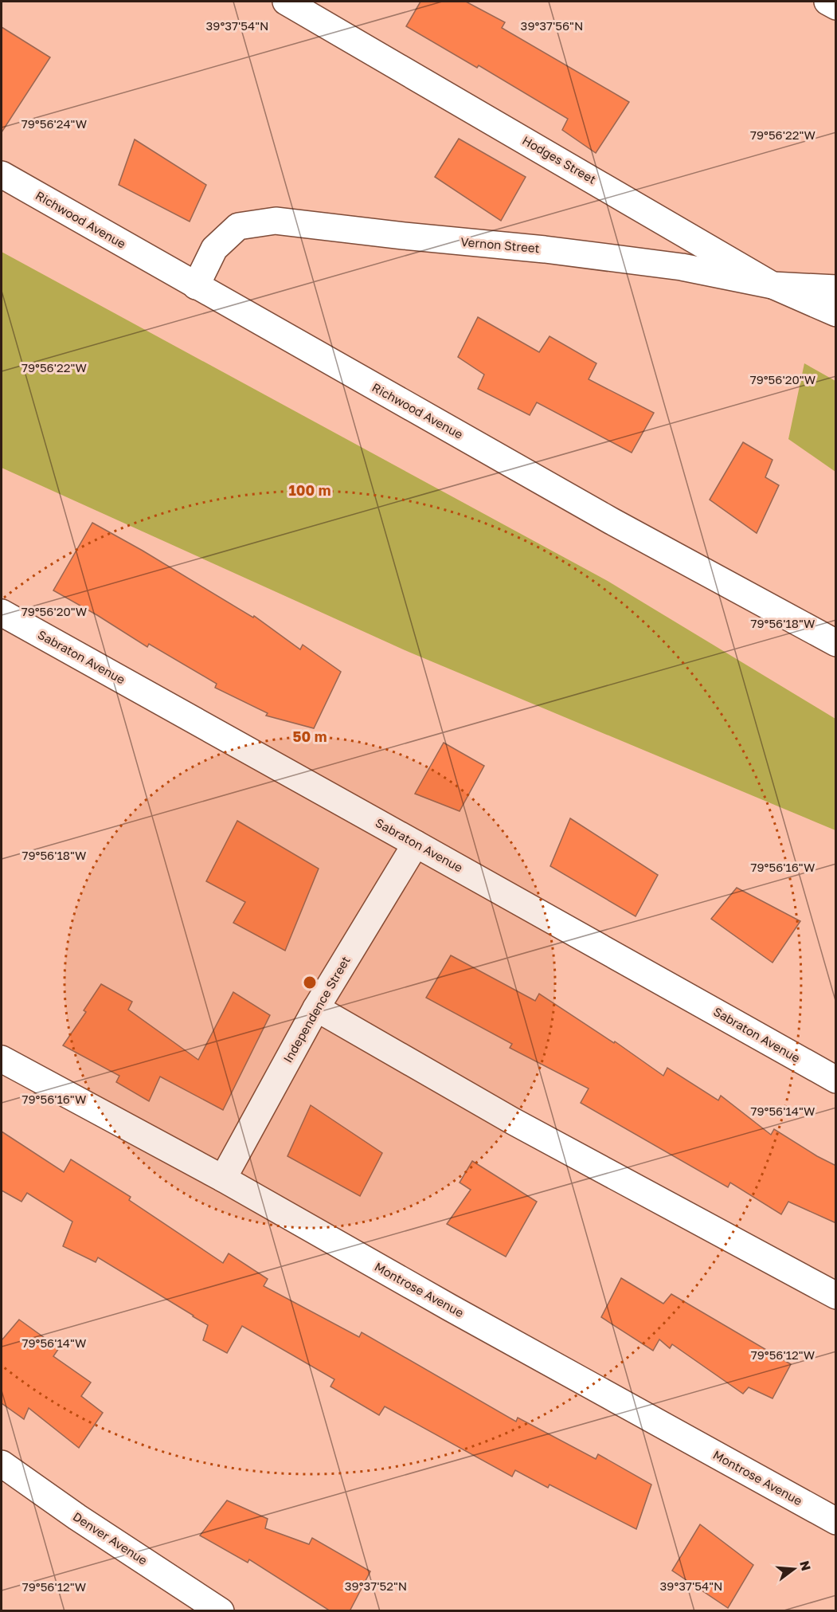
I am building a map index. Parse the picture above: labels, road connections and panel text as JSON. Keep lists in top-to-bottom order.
{
  "streets": {
    "street": [
      "Hodges Street",
      "Richwood Avenue",
      "Vernon Street",
      "Sabraton Avenue",
      "Independence Street",
      "Montrose Avenue",
      "Denver Avenue"
    ]
  },
  "crossings": [
    ["Hodges Street", "Vernon Street"],
    ["Richwood Avenue", "Vernon Street"],
    ["Sabraton Avenue", "Independence Street"],
    ["Independence Street", "Montrose Avenue"]
  ],
  "north": "right",
  "coordinates": [
    "39°37'54\"N",
    "39°37'56\"N",
    "79°56'24\"W",
    "79°56'22\"W",
    "79°56'20\"W",
    "79°56'18\"W",
    "79°56'16\"W",
    "79°56'14\"W",
    "79°56'12\"W",
    "39°37'52\"N"
  ],
  "rings": ["100 m", "50 m"]
}
